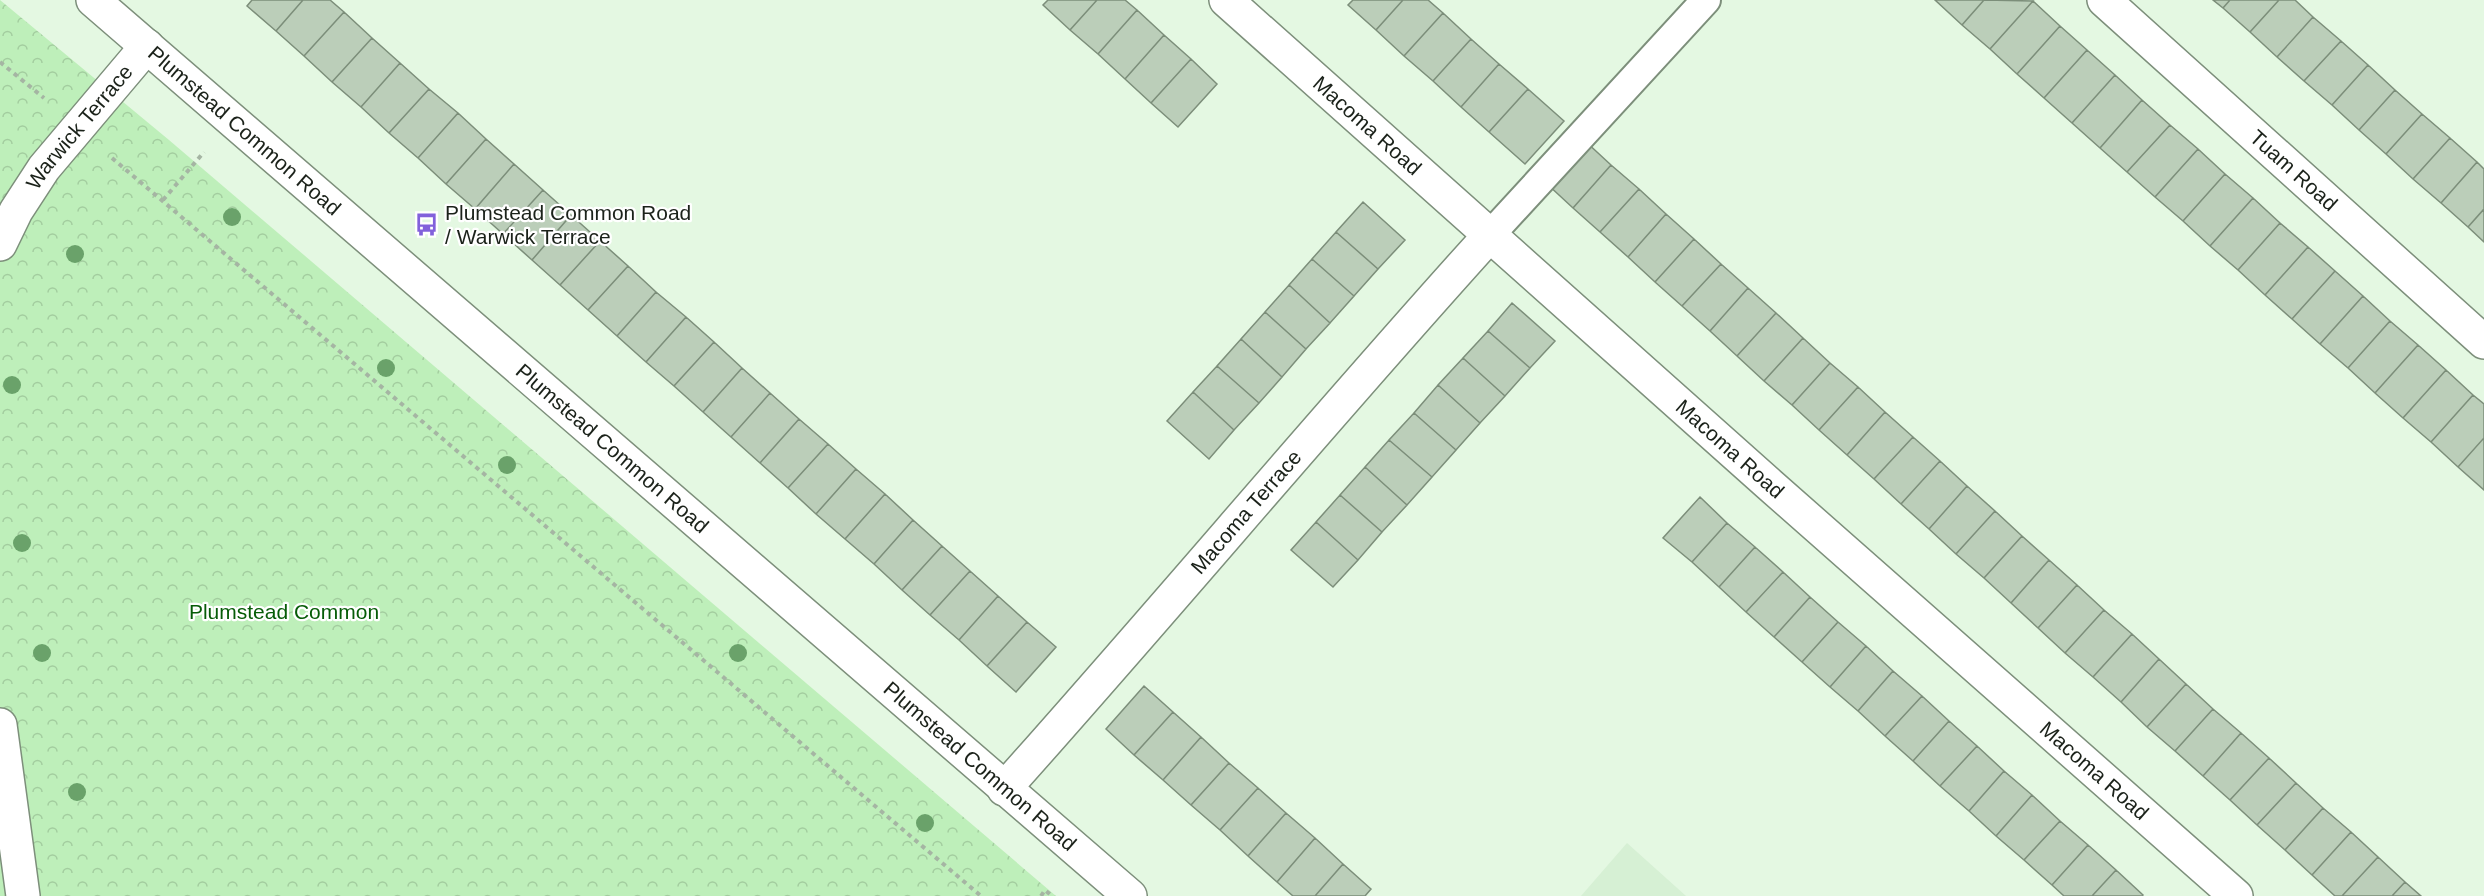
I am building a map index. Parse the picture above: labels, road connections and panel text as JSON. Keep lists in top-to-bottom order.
{
  "streets": {
    "street": [
      "Macoma Road",
      "Warwick Terrace",
      "Plumstead Common Road",
      "Tuam Road",
      "Macoma Terrace"
    ]
  },
  "crossings": [
    ["Macoma Road", "Macoma Terrace"],
    ["Warwick Terrace", "Plumstead Common Road"],
    ["Plumstead Common Road", "Macoma Terrace"]
  ],
  "parks": ["Plumstead Common"],
  "places": {
    "bus stop": ["Plumstead Common Road / Warwick Terrace"]
  }
}
